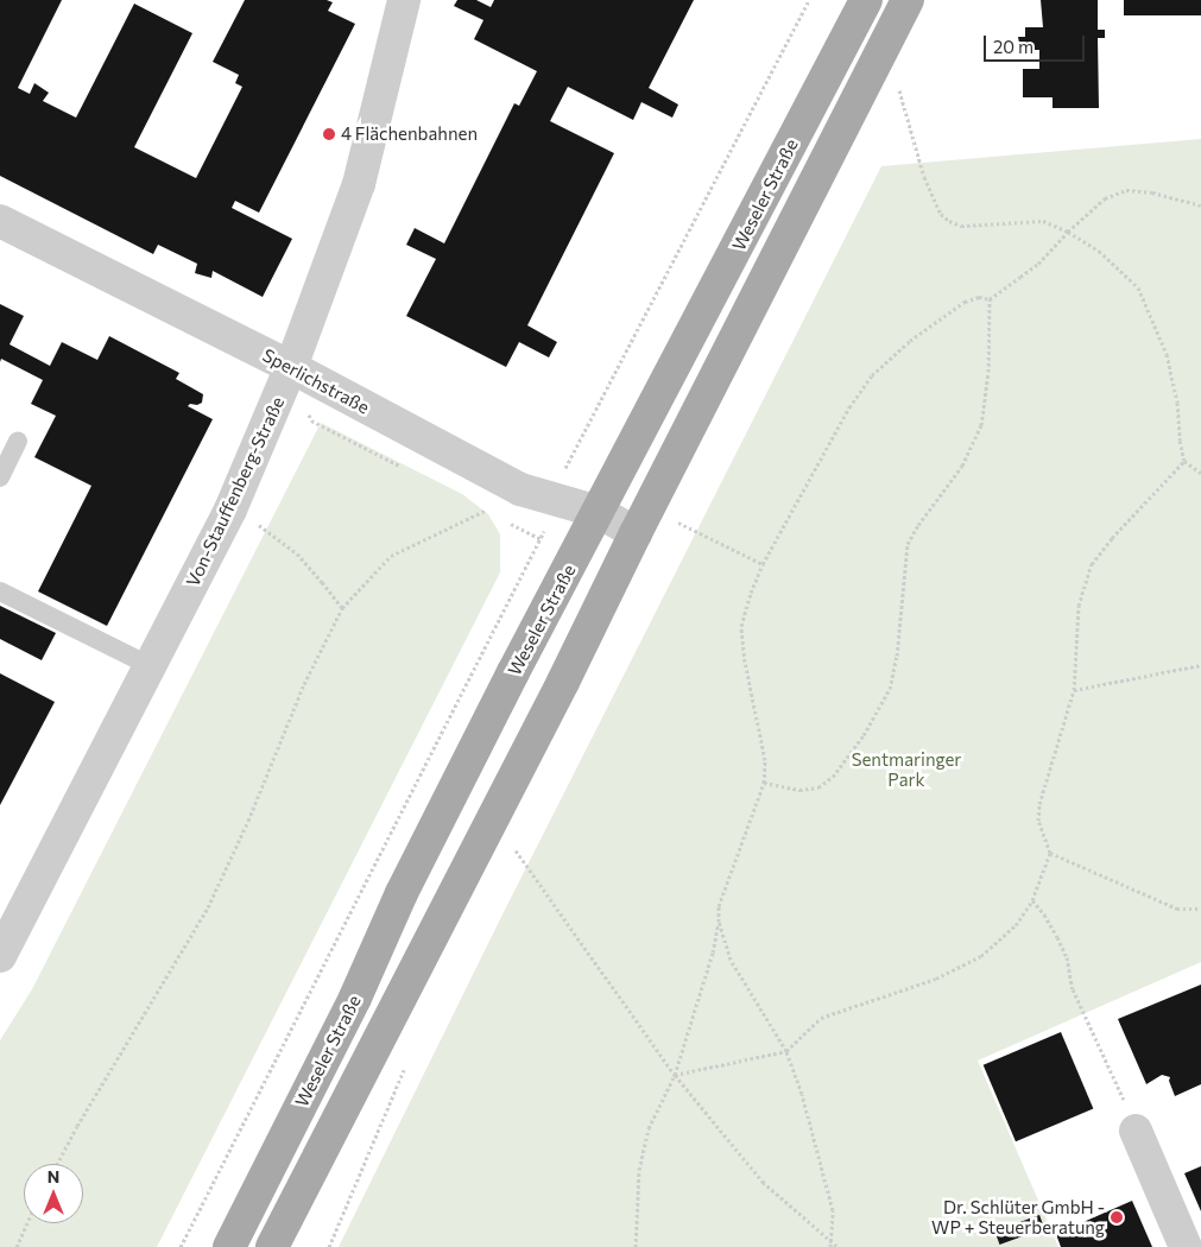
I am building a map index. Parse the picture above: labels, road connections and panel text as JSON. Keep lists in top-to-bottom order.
{
  "streets": {
    "main road": ["Weseler Straße"],
    "street": ["Sperlichstraße", "Von-Stauffenberg-Straße"]
  },
  "crossings": [
    ["Weseler Straße", "Sperlichstraße"],
    ["Sperlichstraße", "Von-Stauffenberg-Straße"]
  ],
  "parks": ["Sentmaringer Park"],
  "places": ["4 Flächenbahnen", "Dr. Schlüter GmbH - WP + Steuerberatung"],
  "scale_bar": "20 m",
  "north": "top"
}
